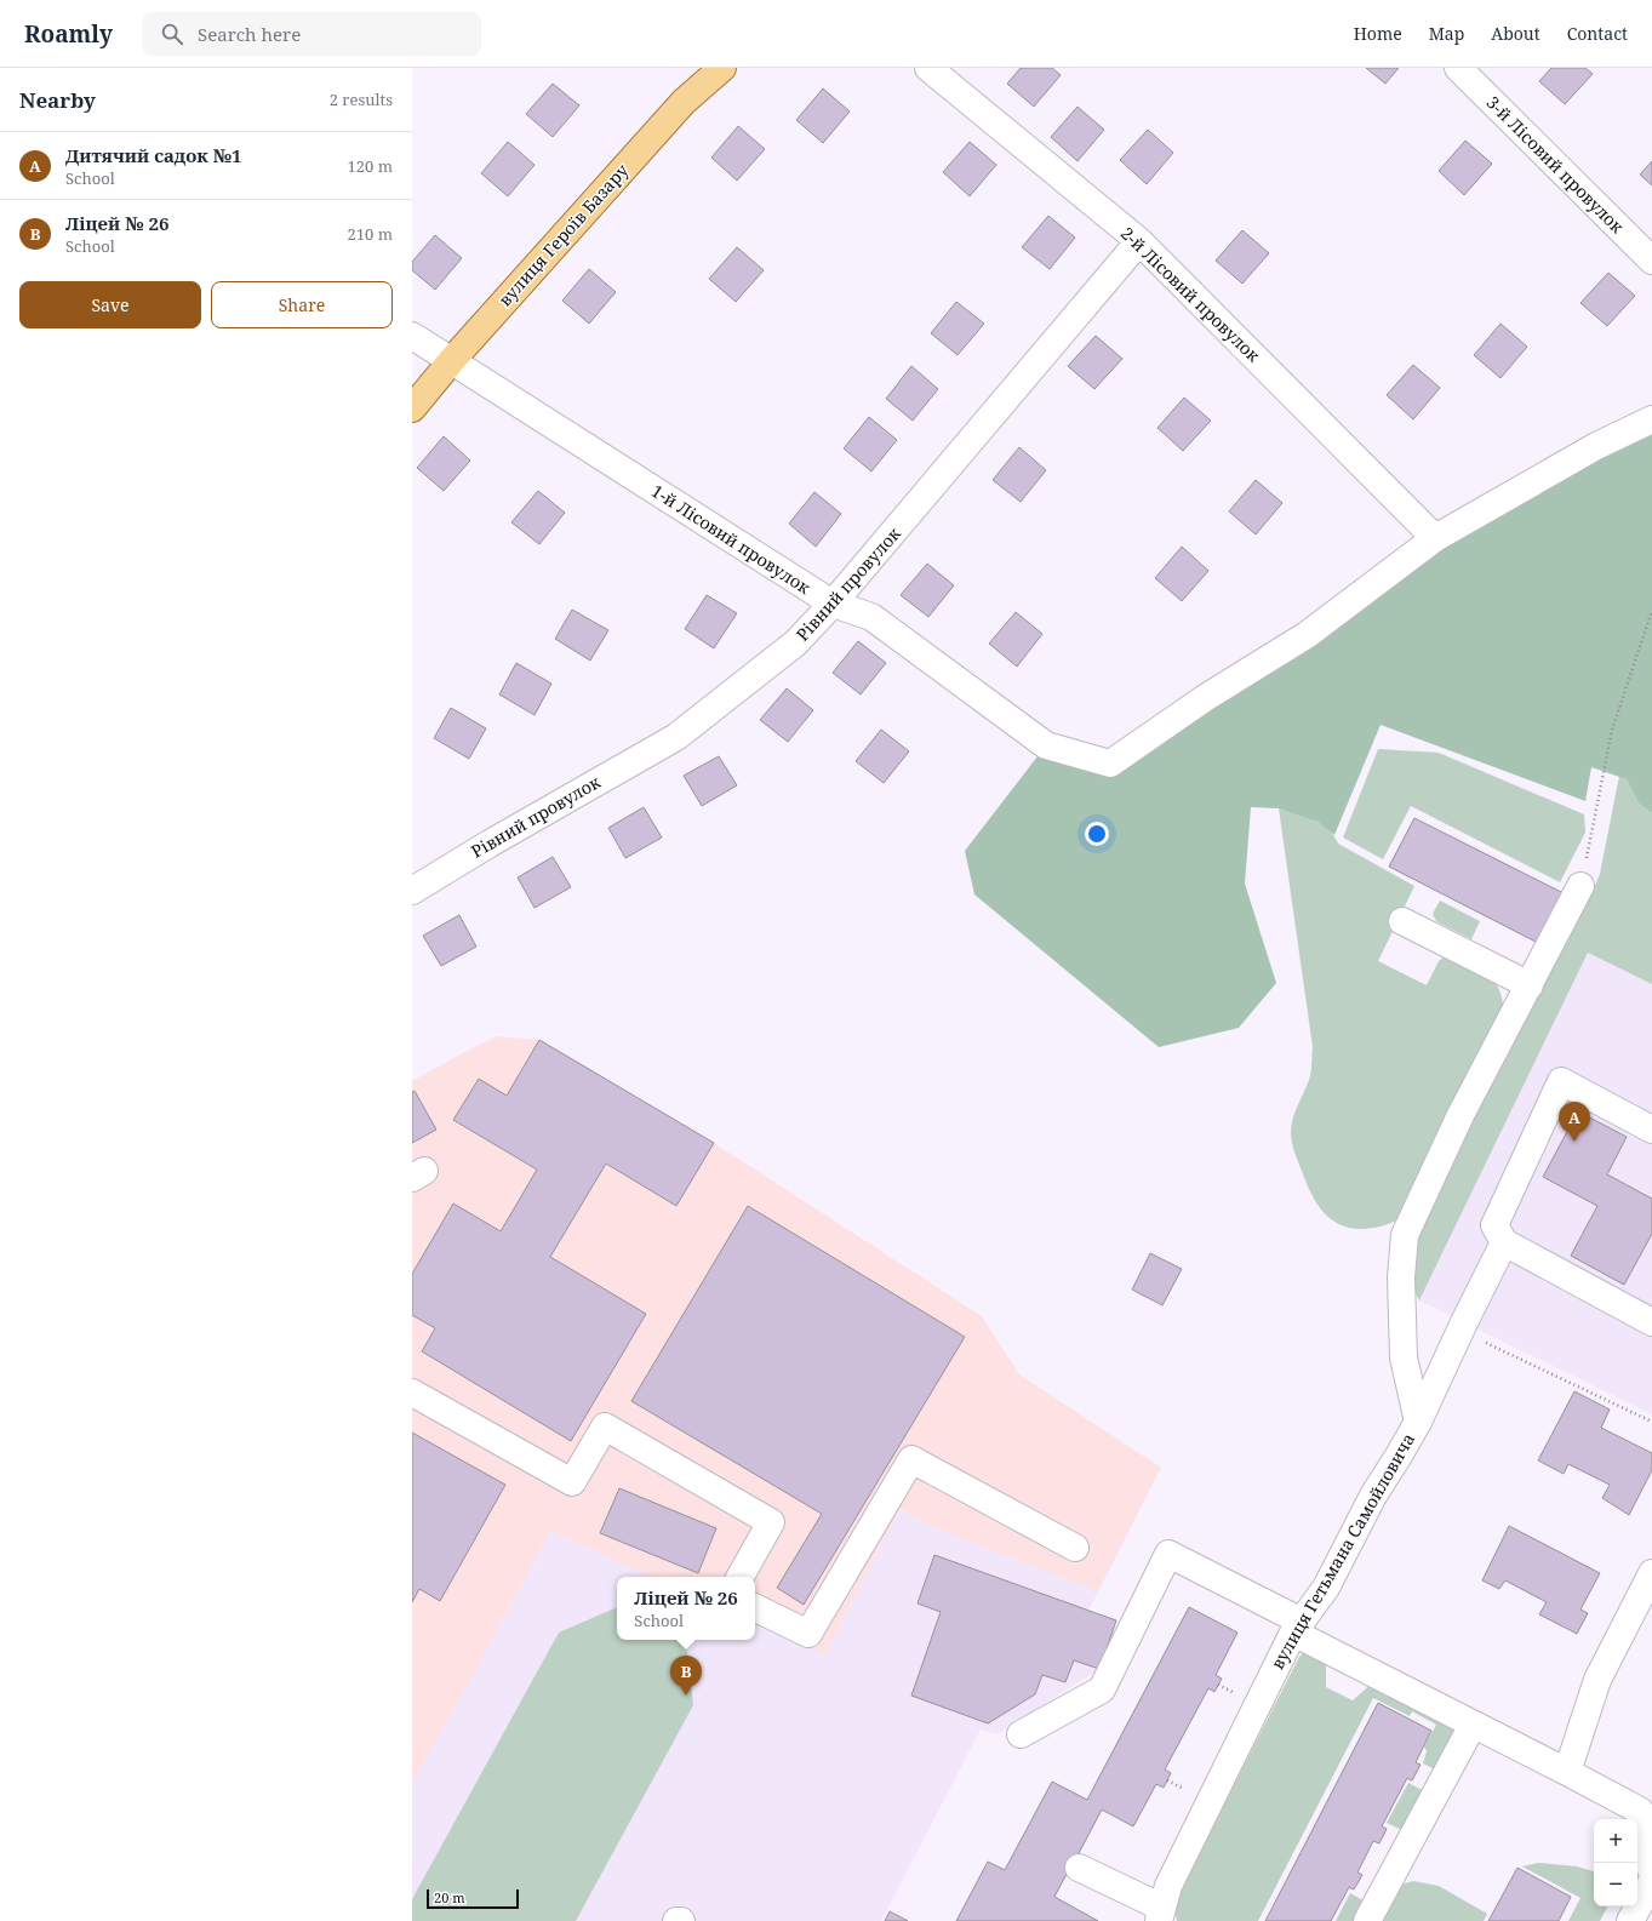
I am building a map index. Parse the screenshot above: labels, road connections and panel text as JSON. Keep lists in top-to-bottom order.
{
  "streets": {
    "main road": ["вулиця Героїв Базару"],
    "street": [
      "3-й Лісовий провулок",
      "2-й Лісовий провулок",
      "1-й Лісовий провулок",
      "Рівний провулок",
      "вулиця Гетьмана Самойловича"
    ]
  },
  "crossings": [
    ["вулиця Героїв Базару", "1-й Лісовий провулок"],
    ["2-й Лісовий провулок", "1-й Лісовий провулок"],
    ["2-й Лісовий провулок", "Рівний провулок"],
    ["1-й Лісовий провулок", "Рівний провулок"]
  ],
  "scale_bar": "20 m",
  "page": {
    "header": "Roamly",
    "search": "Search here",
    "nav": [
      "Home",
      "Map",
      "About",
      "Contact"
    ],
    "heading": ["Nearby", "2 results"],
    "list": [
      {
        "mark": "A",
        "name": "Дитячий садок №1",
        "note": "School",
        "value": "120 m"
      },
      {
        "mark": "B",
        "name": "Ліцей № 26",
        "note": "School",
        "value": "210 m"
      }
    ],
    "buttons": ["Save", "Share"],
    "pins": ["A", "B"],
    "popup": ["Ліцей № 26", "School"],
    "map_buttons": ["+", "−"],
    "scale": "20 m"
  }
}
